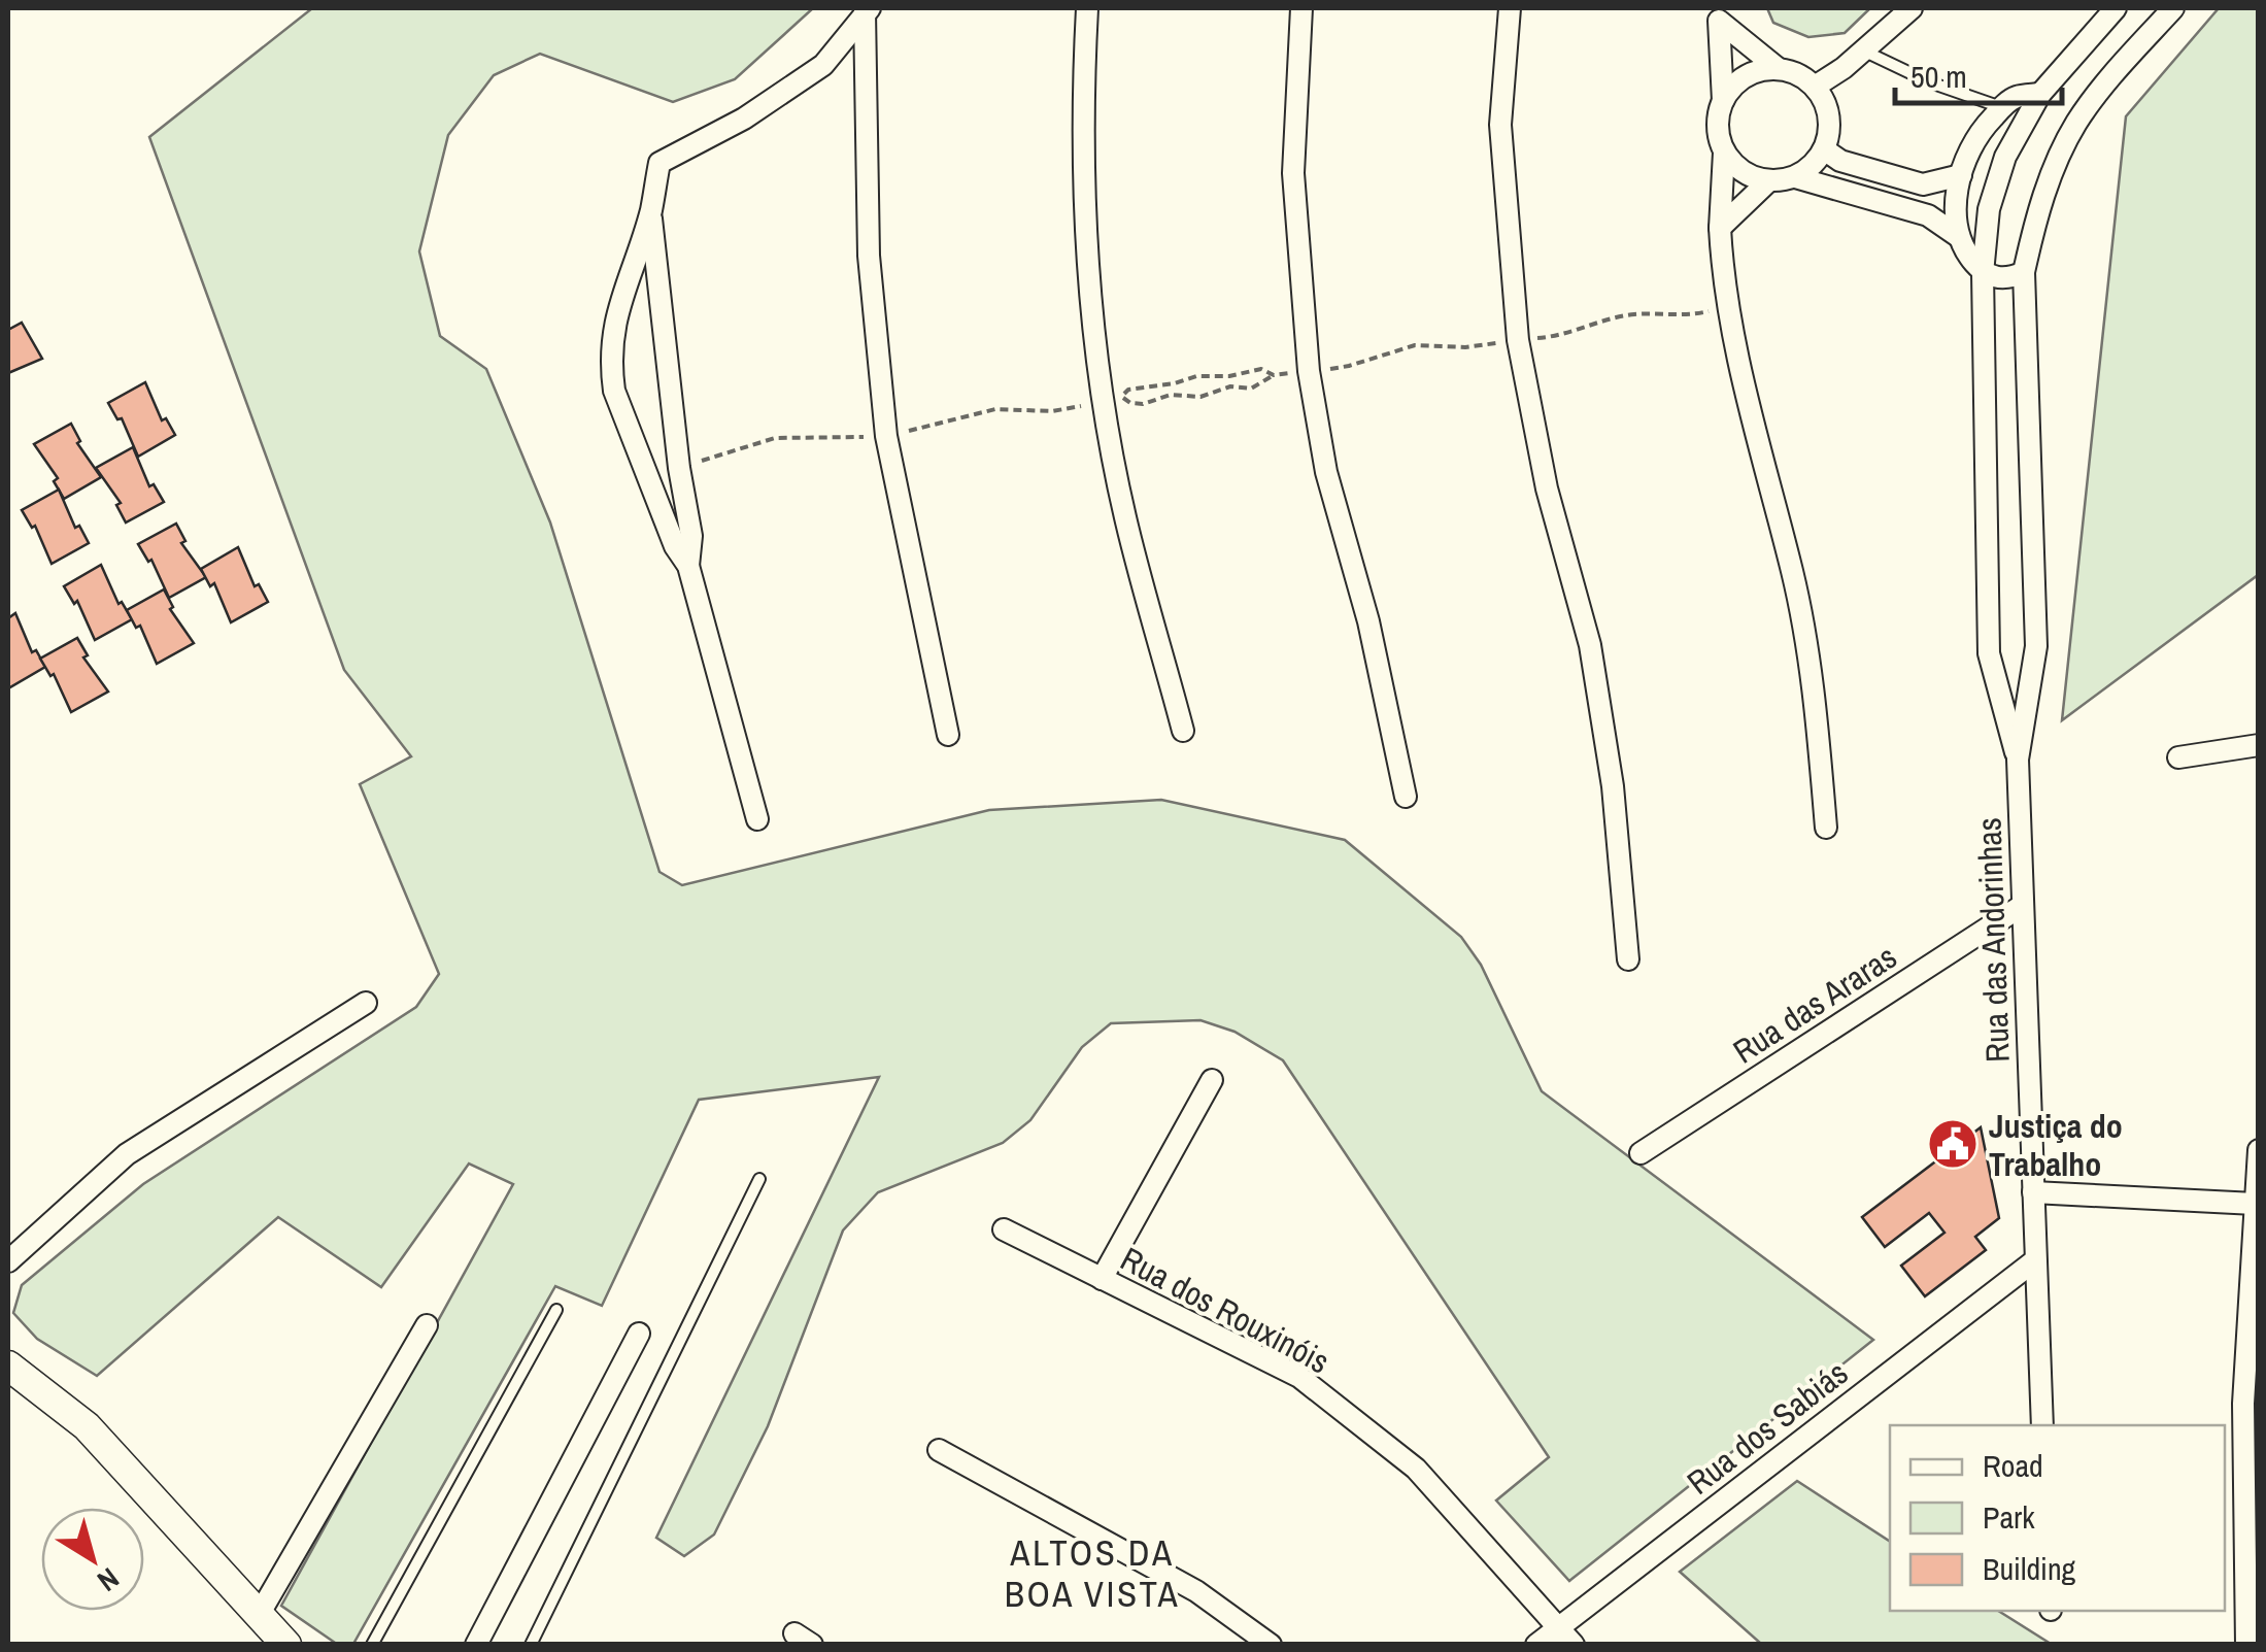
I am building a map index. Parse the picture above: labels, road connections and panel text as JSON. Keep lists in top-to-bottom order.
{
  "streets": {
    "street": [
      "Rua das Andorinhas",
      "Rua das Araras",
      "Rua dos Rouxinóis",
      "Rua dos Sabiás"
    ]
  },
  "crossings": [
    ["Rua das Andorinhas", "Rua das Araras"],
    ["Rua das Andorinhas", "Rua dos Sabiás"],
    ["Rua dos Rouxinóis", "Rua dos Sabiás"]
  ],
  "districts": ["ALTOS DA BOA VISTA"],
  "places": {
    "public building": ["Justiça do Trabalho"]
  },
  "legend": ["Road", "Park", "Building"],
  "scale_bar": "50 m",
  "north": "bottom right"
}
